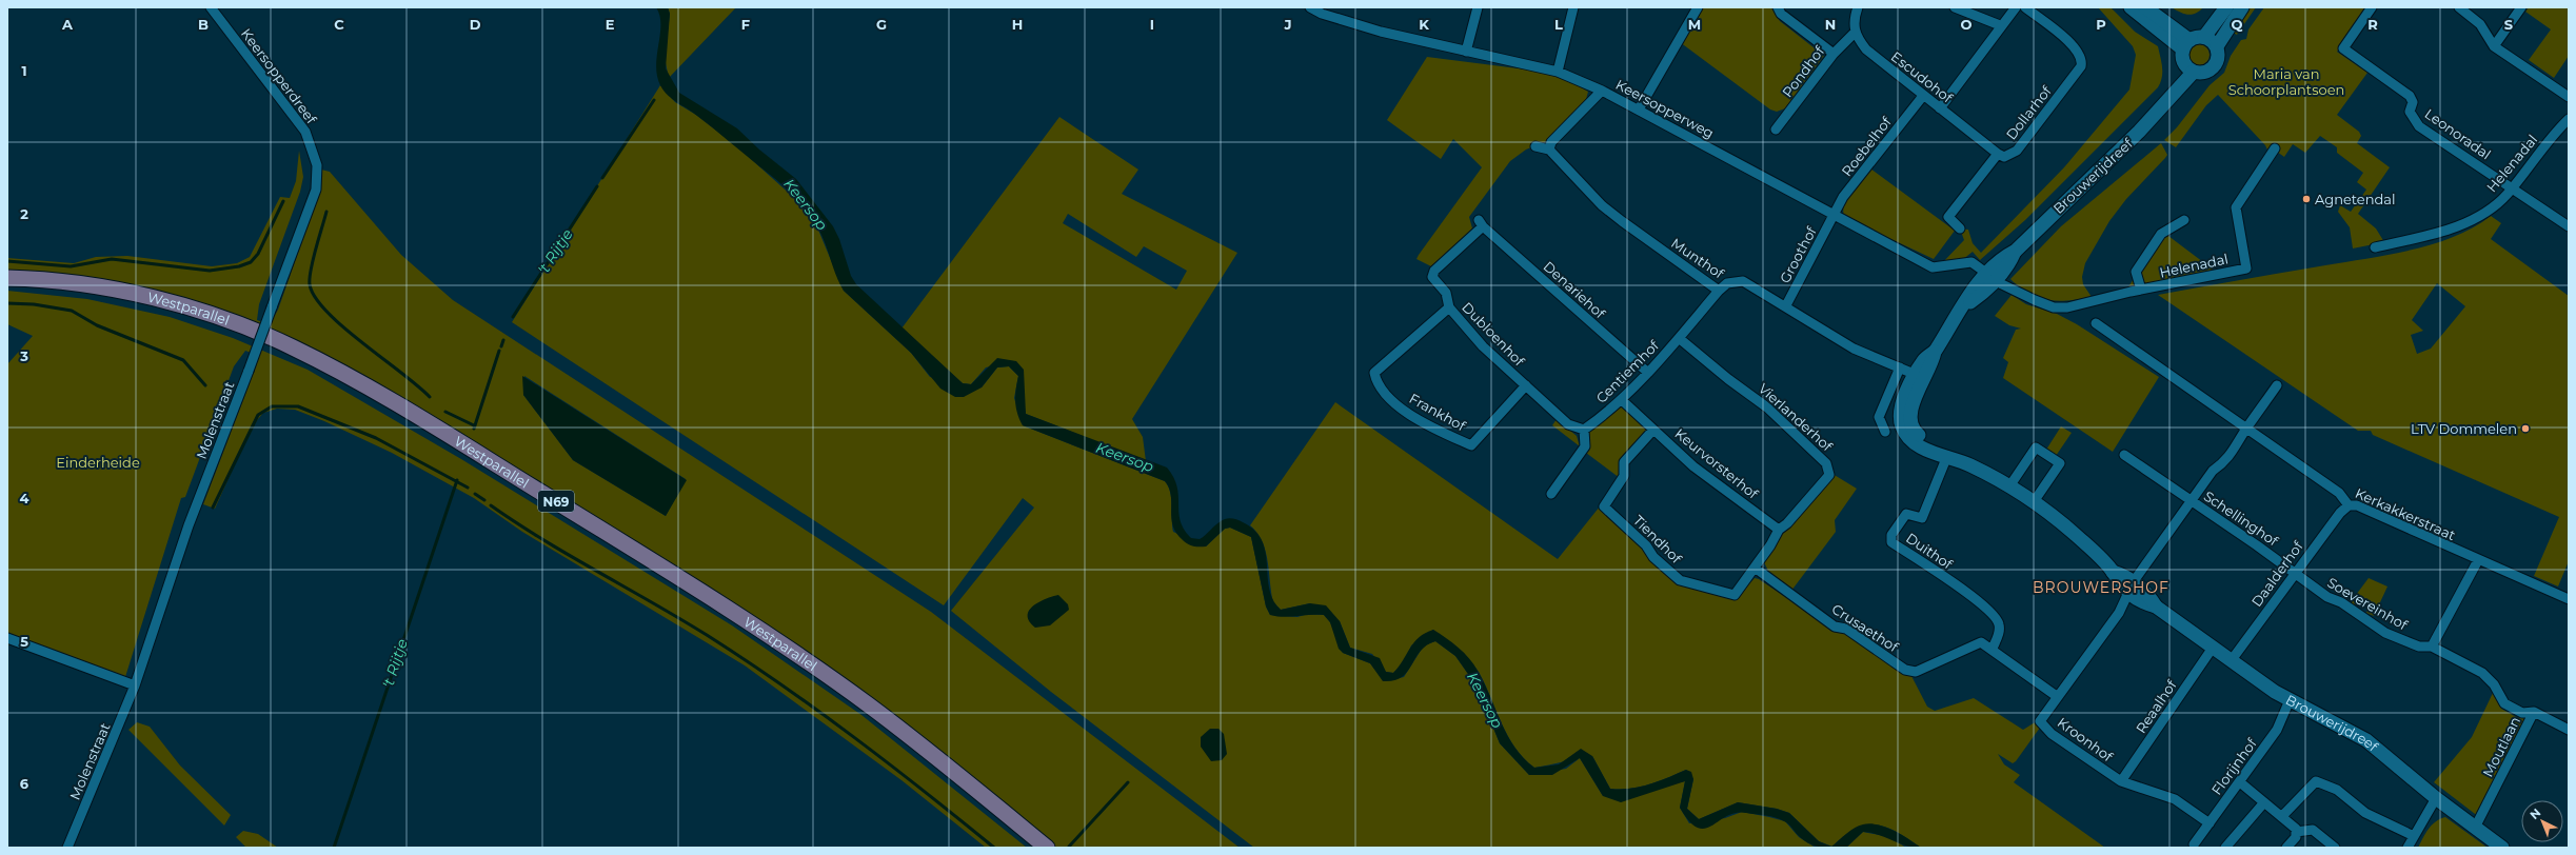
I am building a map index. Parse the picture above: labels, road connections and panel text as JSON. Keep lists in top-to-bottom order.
{
  "streets": {
    "main road": ["Westparallel", "N69"],
    "street": [
      "Pondhof",
      "Keersopperdreef",
      "Escudohof",
      "Keersopperweg",
      "Dollarhof",
      "Leonoradal",
      "Roebelhof",
      "Helenadal",
      "Brouwerijdreef",
      "Groothof",
      "Munthof",
      "Denariehof",
      "Dubloenhof",
      "Centiemhof",
      "Frankhof",
      "Vierlanderhof",
      "Molenstraat",
      "Keurvorsterhof",
      "Kerkakkerstraat",
      "Schellinghof",
      "Tiendhof",
      "Duithof",
      "Daalderhof",
      "Soevereinhof",
      "Crusaethof",
      "Reaalhof",
      "Kroonhof",
      "Moutlaan",
      "Florijnhof"
    ]
  },
  "crossings": [
    ["Pondhof", "Escudohof"],
    ["Keersopperdreef", "Molenstraat"],
    ["Escudohof", "Dollarhof"],
    ["Escudohof", "Roebelhof"],
    ["Keersopperweg", "Roebelhof"],
    ["Keersopperweg", "Helenadal"],
    ["Keersopperweg", "Brouwerijdreef"],
    ["Keersopperweg", "Groothof"],
    ["Leonoradal", "Helenadal"],
    ["Roebelhof", "Groothof"],
    ["Helenadal", "Brouwerijdreef"],
    ["Brouwerijdreef", "Munthof"],
    ["Brouwerijdreef", "Schellinghof"],
    ["Brouwerijdreef", "Duithof"],
    ["Brouwerijdreef", "Daalderhof"],
    ["Brouwerijdreef", "Reaalhof"],
    ["Brouwerijdreef", "Kroonhof"],
    ["Brouwerijdreef", "Moutlaan"],
    ["Brouwerijdreef", "Florijnhof"],
    ["Groothof", "Munthof"],
    ["Munthof", "Centiemhof"],
    ["Denariehof", "Dubloenhof"],
    ["Denariehof", "Centiemhof"],
    ["Dubloenhof", "Centiemhof"],
    ["Dubloenhof", "Frankhof"],
    ["Centiemhof", "Vierlanderhof"],
    ["Centiemhof", "Keurvorsterhof"],
    ["Vierlanderhof", "Keurvorsterhof"],
    ["Vierlanderhof", "Tiendhof"],
    ["Keurvorsterhof", "Tiendhof"],
    ["Kerkakkerstraat", "Schellinghof"],
    ["Kerkakkerstraat", "Daalderhof"],
    ["Schellinghof", "Daalderhof"],
    ["Schellinghof", "Soevereinhof"],
    ["Schellinghof", "Kroonhof"],
    ["Tiendhof", "Crusaethof"],
    ["Duithof", "Crusaethof"],
    ["Daalderhof", "Soevereinhof"],
    ["Soevereinhof", "Moutlaan"],
    ["Crusaethof", "Kroonhof"],
    ["Reaalhof", "Kroonhof"],
    ["Kroonhof", "Florijnhof"]
  ],
  "districts": ["BROUWERSHOF"],
  "water": ["Keersop", "'t Rijtje"],
  "parks": ["Maria van Schoorplantsoen", "Einderheide"],
  "places": ["Agnetendal", "LTV Dommelen"],
  "north": "top left",
  "grid": {
    "columns": [
      "A",
      "B",
      "C",
      "D",
      "E",
      "F",
      "G",
      "H",
      "I",
      "J",
      "K",
      "L",
      "M",
      "N",
      "O",
      "P",
      "Q",
      "R",
      "S"
    ],
    "rows": [
      "1",
      "2",
      "3",
      "4",
      "5",
      "6"
    ]
  }
}
